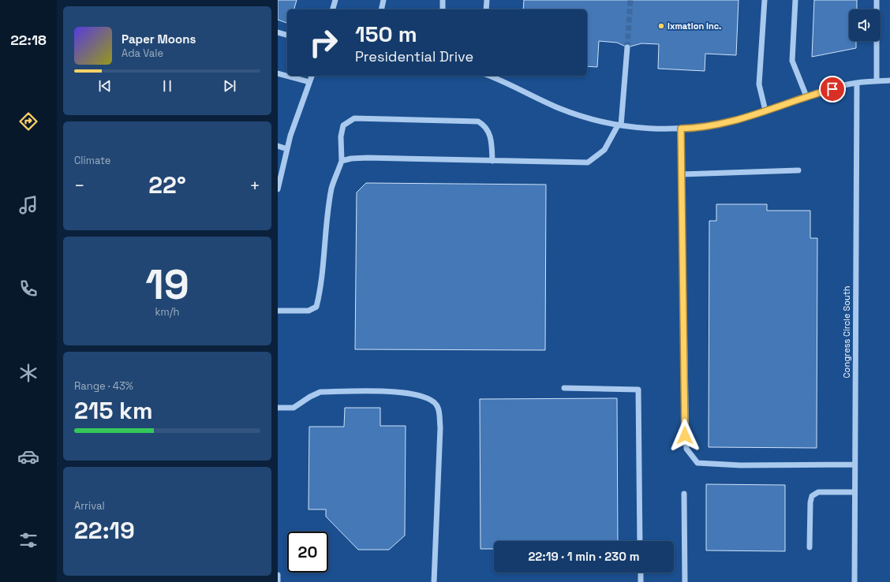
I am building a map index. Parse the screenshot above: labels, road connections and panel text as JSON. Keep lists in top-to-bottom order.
{
  "streets": {
    "street": ["Congress Circle South"]
  },
  "places": ["Ixmation Inc."],
  "page": {
    "tabs": "22:18",
    "turn": ["150 m", "Presidential Drive"],
    "song": ["Paper Moons", "Ada Vale"],
    "tile": [
      "Climate",
      ["19", "km/h"],
      ["Range · 43%", "215 km"],
      ["Arrival", "22:19"]
    ],
    "heat": ["−", "22°", "+"],
    "limit": "20",
    "trip": "22:19 · 1 min · 230 m"
  }
}
